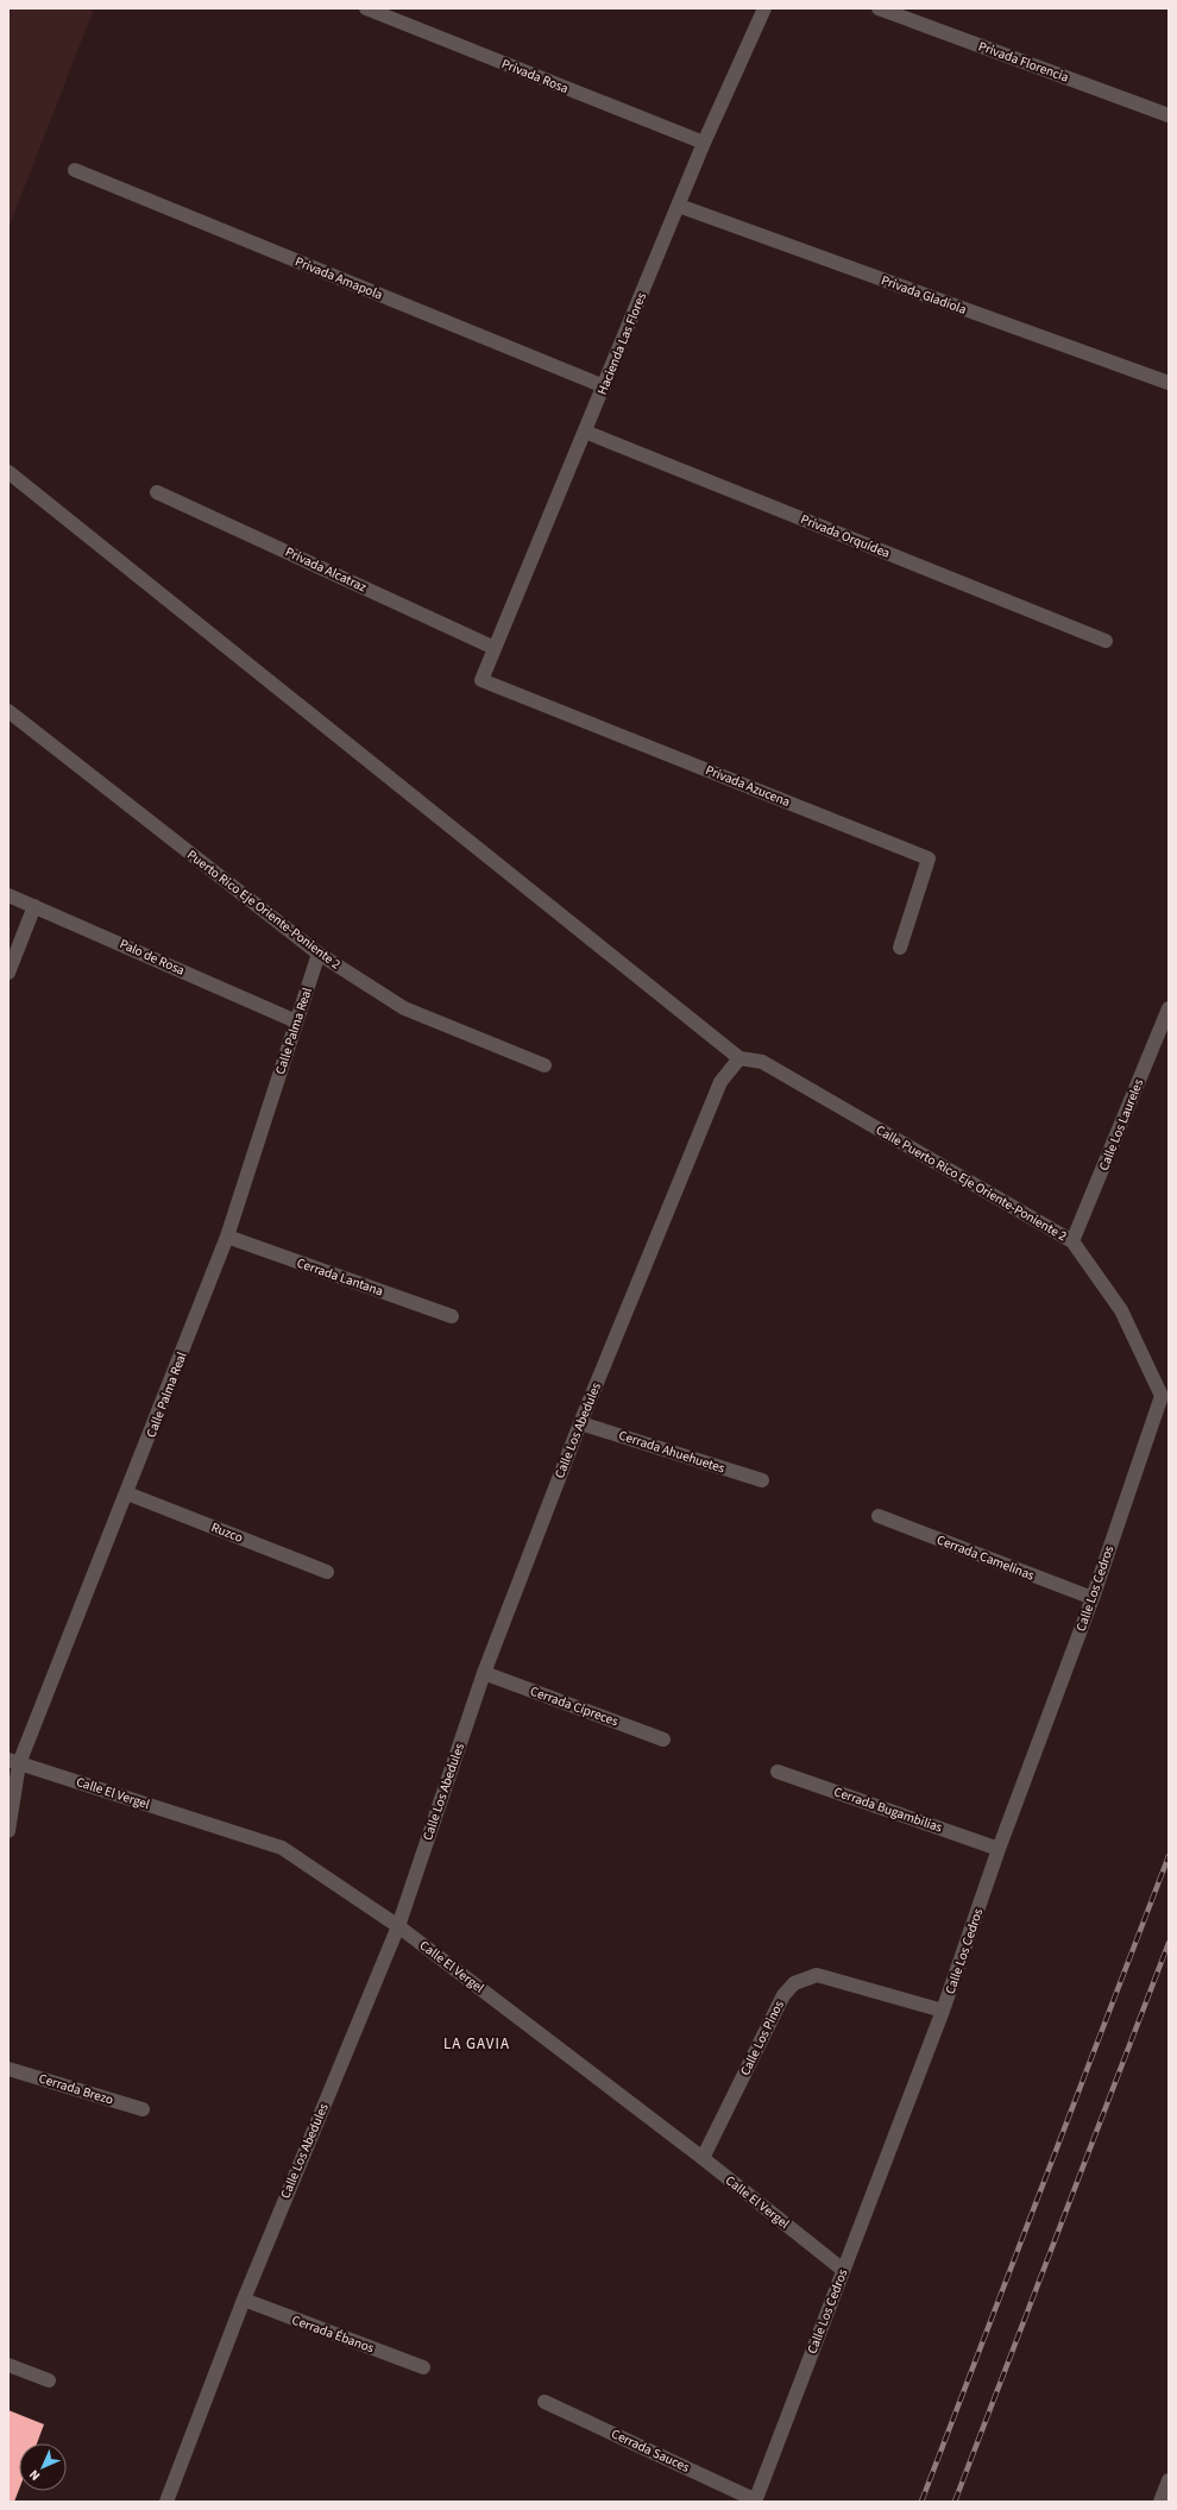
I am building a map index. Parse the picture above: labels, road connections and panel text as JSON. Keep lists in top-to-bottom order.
{
  "streets": {
    "street": [
      "Privada Florencia",
      "Privada Rosa",
      "Privada Amapola",
      "Privada Gladiola",
      "Hacienda Las Flores",
      "Privada Orquídea",
      "Privada Alcatraz",
      "Privada Azucena",
      "Puerto Rico Eje Oriente-Poniente 2",
      "Palo de Rosa",
      "Calle Palma Real",
      "Calle Los Laureles",
      "Calle Puerto Rico Eje Oriente-Poniente 2",
      "Cerrada Lantana",
      "Calle Los Abedules",
      "Cerrada Ahuehuetes",
      "Ruzco",
      "Cerrada Camelinas",
      "Calle Los Cedros",
      "Cerrada Cipreces",
      "Calle El Vergel",
      "Cerrada Bugambilias",
      "Calle Los Pinos",
      "Cerrada Brezo",
      "Cerrada Ébanos",
      "Cerrada Sauces"
    ]
  },
  "crossings": [
    ["Privada Rosa", "Hacienda Las Flores"],
    ["Privada Amapola", "Hacienda Las Flores"],
    ["Privada Gladiola", "Hacienda Las Flores"],
    ["Hacienda Las Flores", "Privada Orquídea"],
    ["Hacienda Las Flores", "Privada Alcatraz"],
    ["Hacienda Las Flores", "Privada Azucena"],
    ["Puerto Rico Eje Oriente-Poniente 2", "Calle Palma Real"],
    ["Palo de Rosa", "Calle Palma Real"],
    ["Calle Palma Real", "Cerrada Lantana"],
    ["Calle Palma Real", "Ruzco"],
    ["Calle Palma Real", "Calle El Vergel"],
    ["Calle Los Laureles", "Calle Puerto Rico Eje Oriente-Poniente 2"],
    ["Calle Puerto Rico Eje Oriente-Poniente 2", "Calle Los Abedules"],
    ["Calle Puerto Rico Eje Oriente-Poniente 2", "Calle Los Cedros"],
    ["Calle Los Abedules", "Cerrada Ahuehuetes"],
    ["Calle Los Abedules", "Cerrada Cipreces"],
    ["Calle Los Abedules", "Calle El Vergel"],
    ["Calle Los Abedules", "Cerrada Ébanos"],
    ["Cerrada Camelinas", "Calle Los Cedros"],
    ["Calle Los Cedros", "Calle El Vergel"],
    ["Calle Los Cedros", "Cerrada Bugambilias"],
    ["Calle Los Cedros", "Calle Los Pinos"],
    ["Calle Los Cedros", "Cerrada Sauces"],
    ["Calle El Vergel", "Calle Los Pinos"]
  ],
  "districts": ["LA GAVIA"],
  "north": "bottom left"
}
